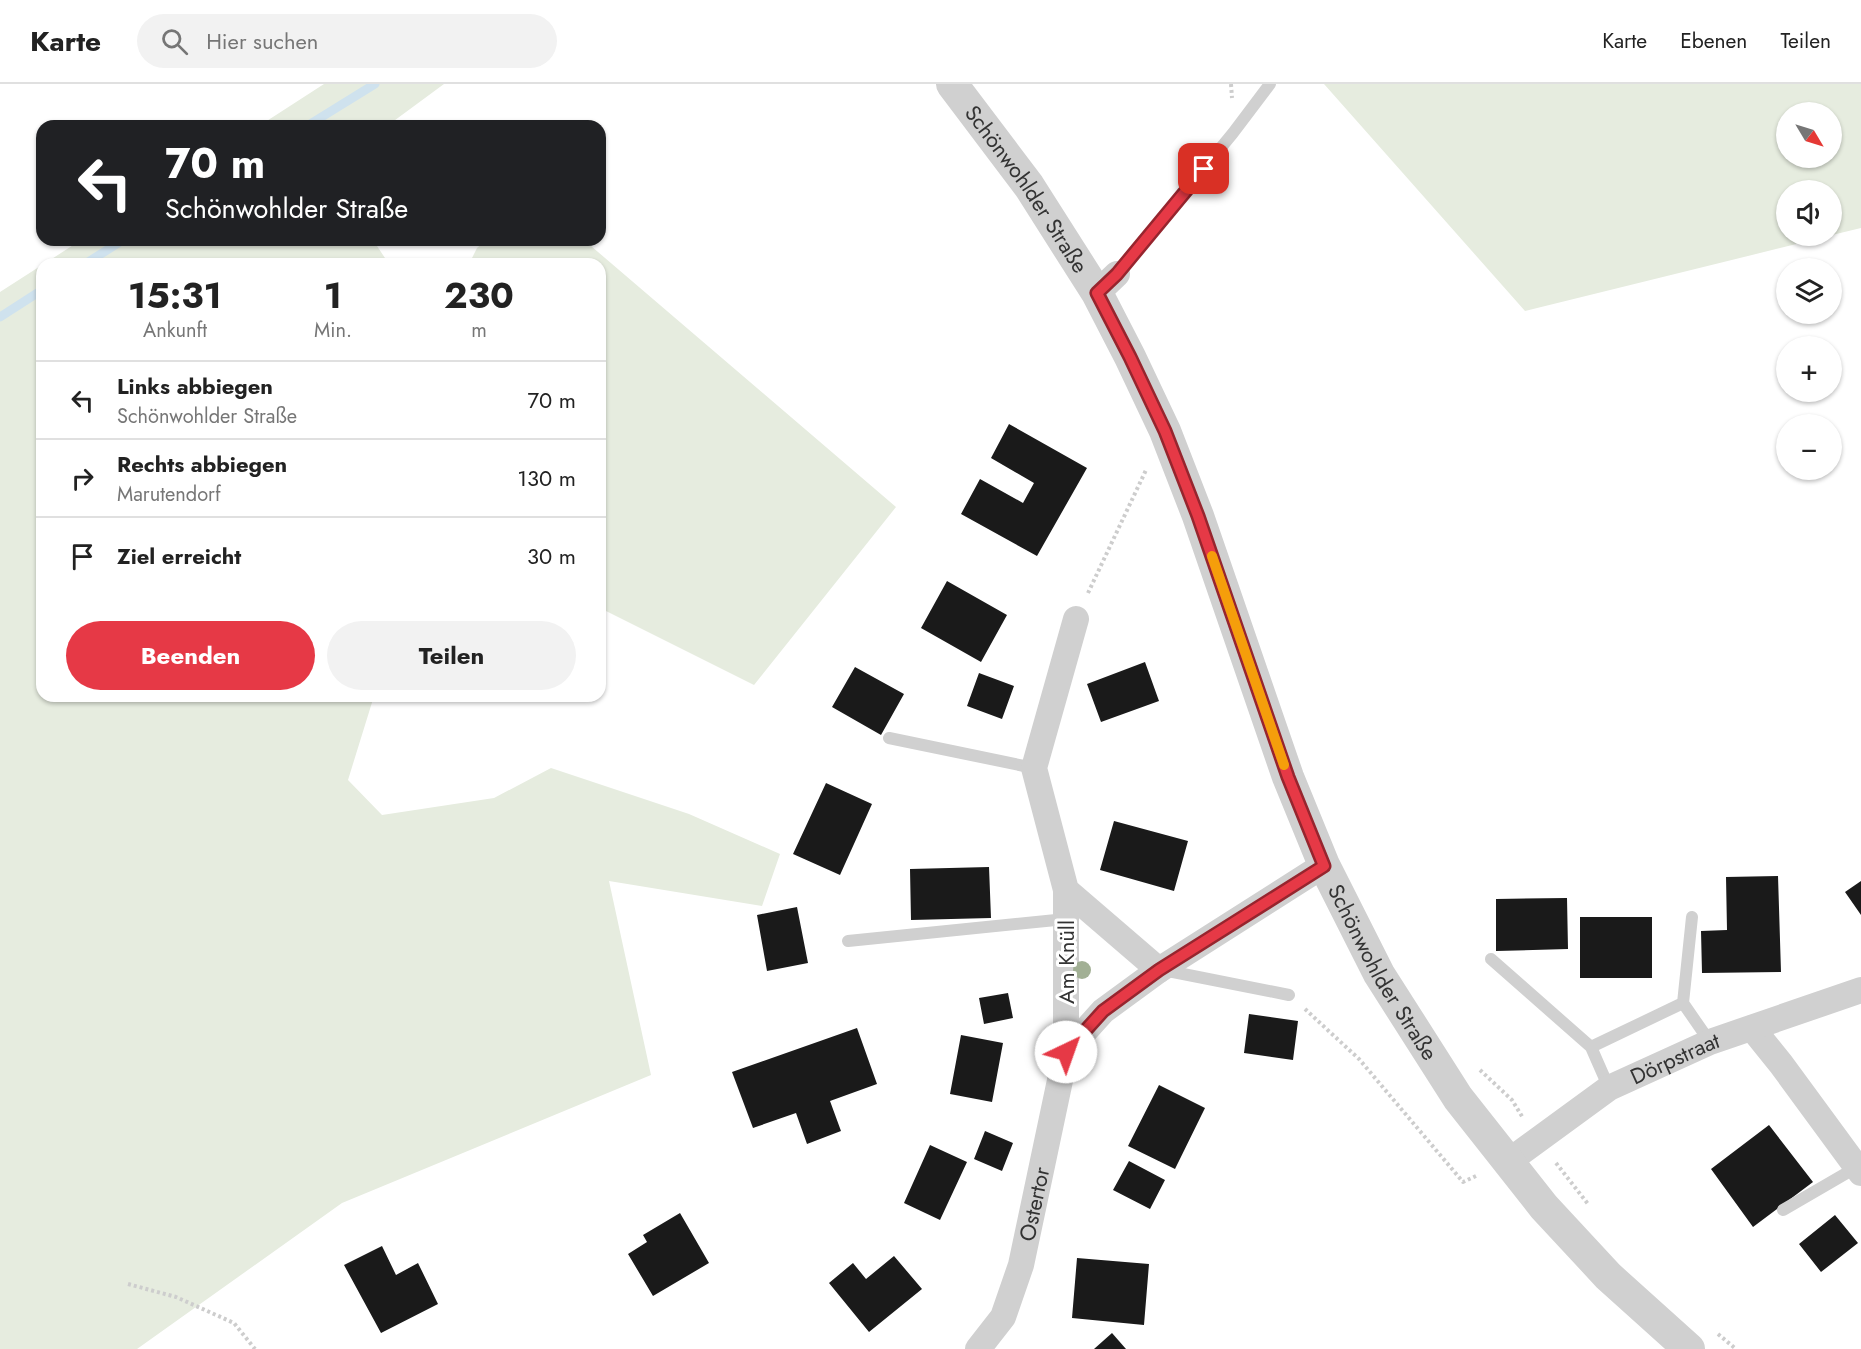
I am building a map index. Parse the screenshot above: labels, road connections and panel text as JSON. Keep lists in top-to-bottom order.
{
  "streets": {
    "street": [
      "Schönwohlder Straße",
      "Am Knüll",
      "Dörpstraat",
      "Ostertor"
    ]
  },
  "crossings": [
    ["Schönwohlder Straße", "Am Knüll"],
    ["Schönwohlder Straße", "Dörpstraat"],
    ["Am Knüll", "Ostertor"]
  ],
  "north": "bottom right",
  "page": {
    "header": "Karte",
    "search": "Hier suchen",
    "nav": ["Karte", "Ebenen", "Teilen"],
    "map_buttons": ["+", "−"],
    "turn": ["70 m", "Schönwohlder Straße"],
    "eta": [
      "15:31",
      "Ankunft",
      "1",
      "Min.",
      "230",
      "m"
    ],
    "list": [
      {
        "name": "Links abbiegen",
        "note": "Schönwohlder Straße",
        "value": "70 m"
      },
      {
        "name": "Rechts abbiegen",
        "note": "Marutendorf",
        "value": "130 m"
      },
      {
        "name": "Ziel erreicht",
        "value": "30 m"
      }
    ],
    "buttons": ["Beenden", "Teilen"]
  }
}
